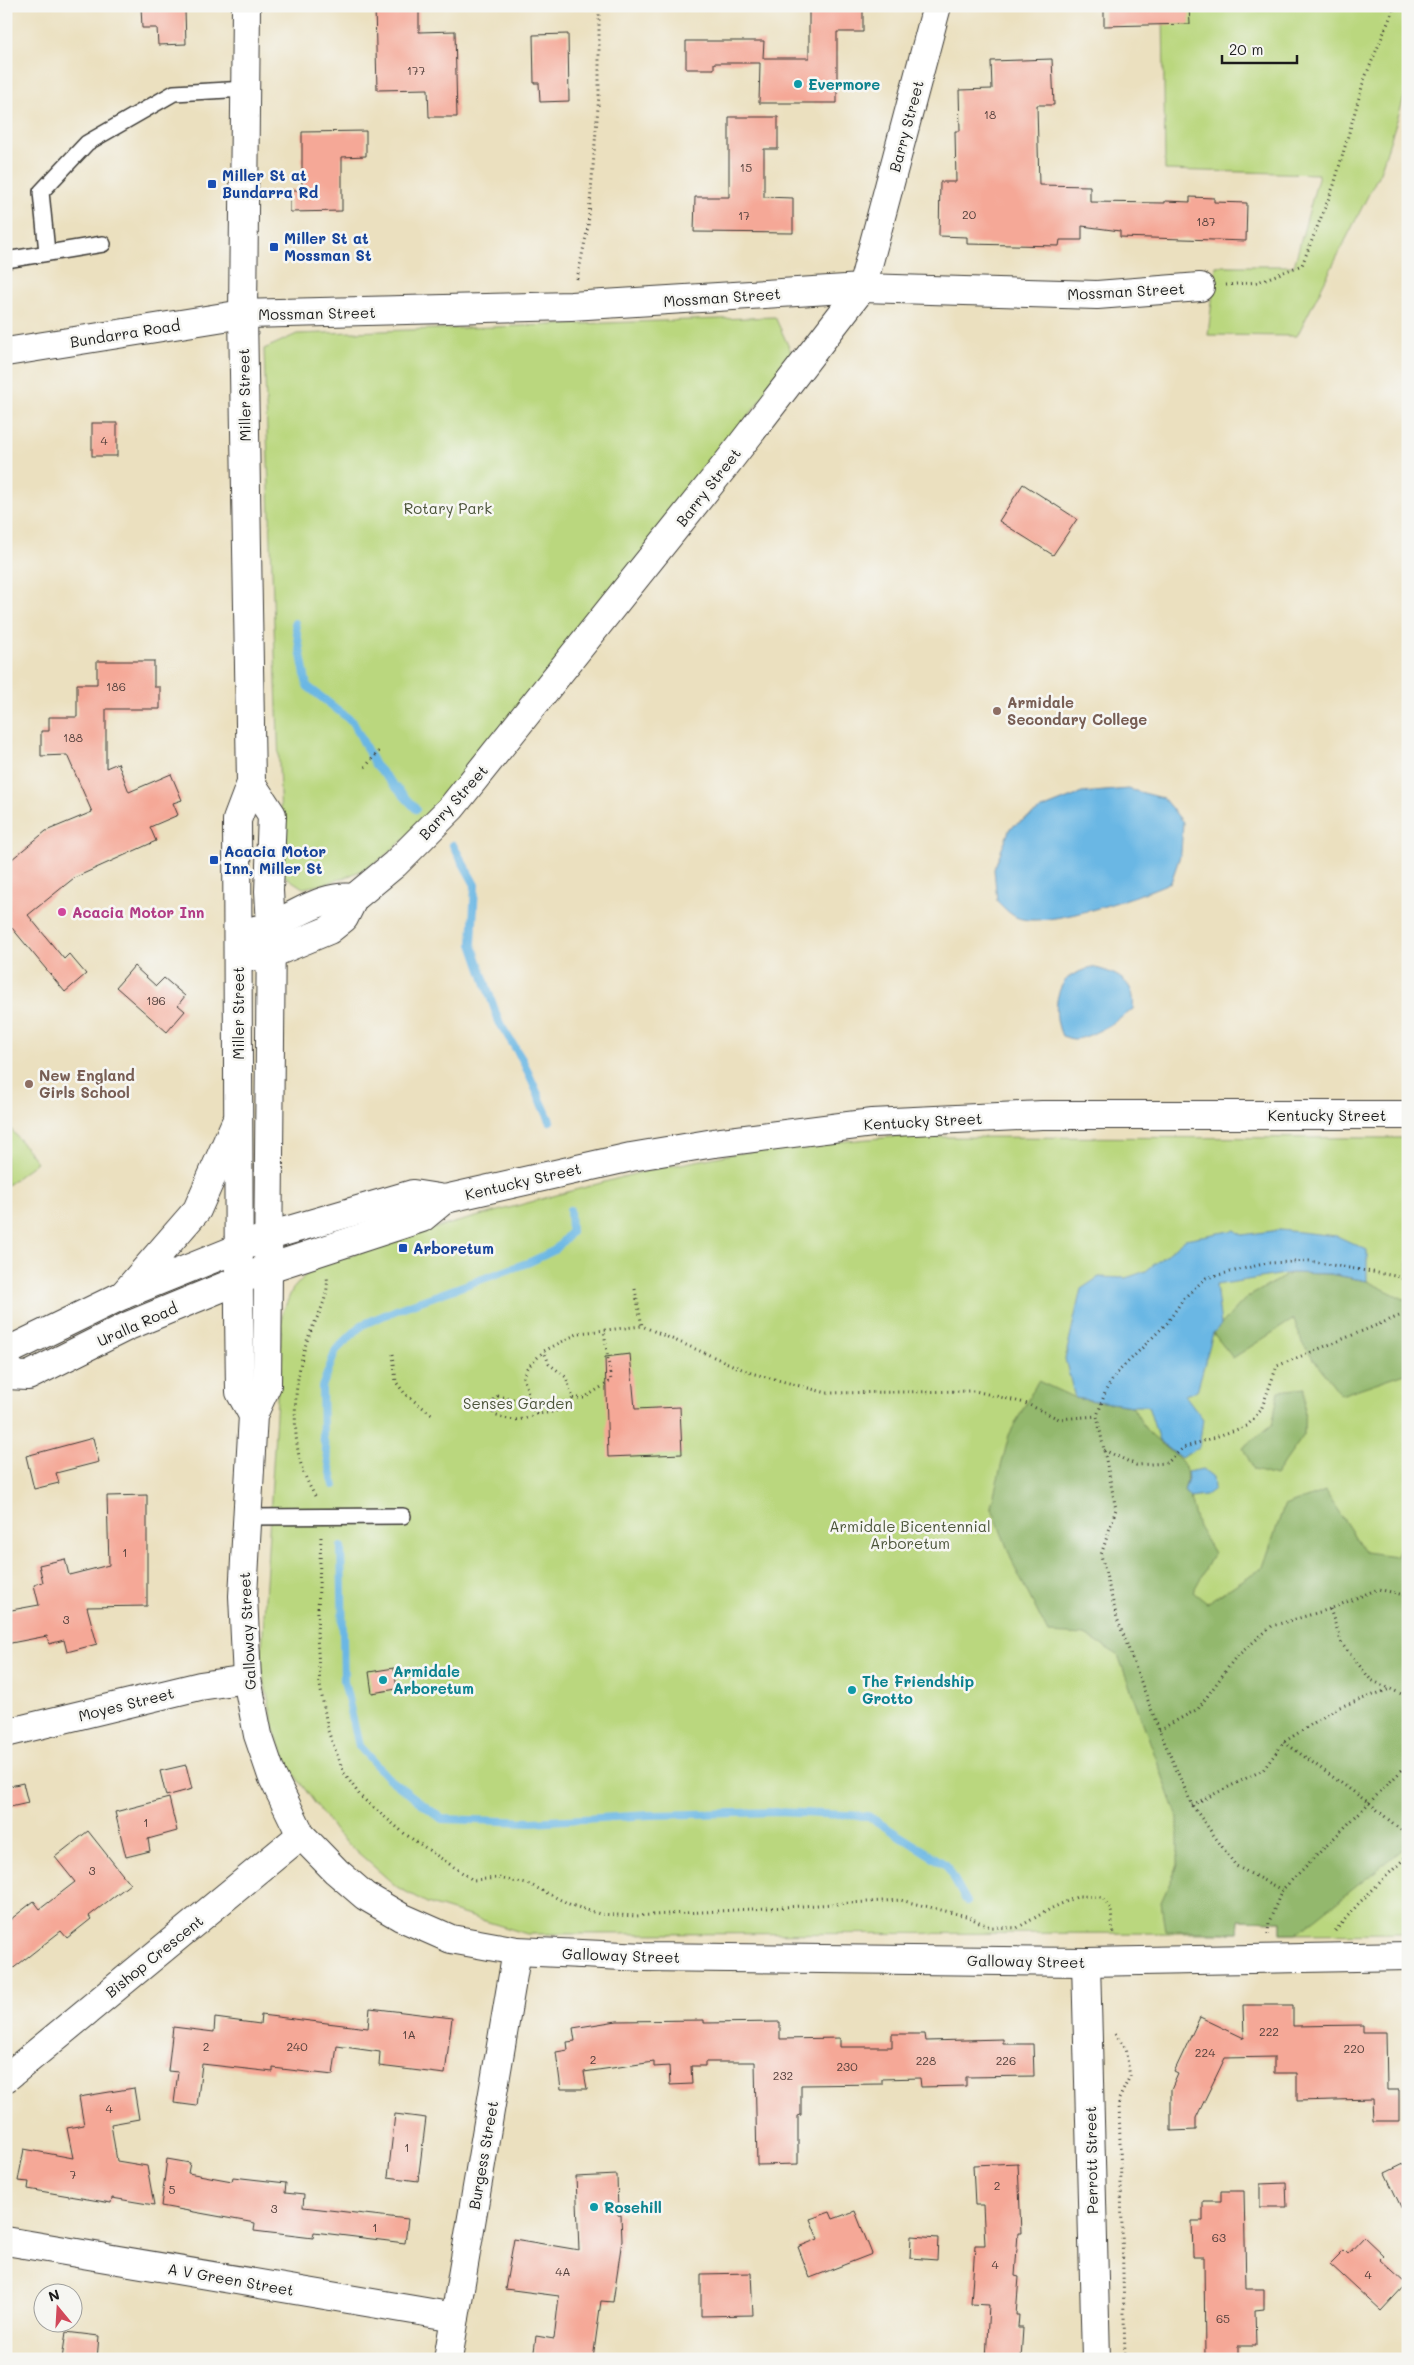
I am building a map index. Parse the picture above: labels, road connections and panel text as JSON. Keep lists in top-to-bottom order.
{
  "streets": {
    "street": [
      "Barry Street",
      "Mossman Street",
      "Bundarra Road",
      "Miller Street",
      "Kentucky Street",
      "Uralla Road",
      "Galloway Street",
      "Moyes Street",
      "Bishop Crescent",
      "Burgess Street",
      "Perrott Street",
      "A V Green Street"
    ]
  },
  "crossings": [
    ["Barry Street", "Mossman Street"],
    ["Barry Street", "Miller Street"],
    ["Mossman Street", "Bundarra Road"],
    ["Mossman Street", "Miller Street"],
    ["Bundarra Road", "Miller Street"],
    ["Miller Street", "Kentucky Street"],
    ["Miller Street", "Uralla Road"],
    ["Miller Street", "Galloway Street"],
    ["Kentucky Street", "Uralla Road"],
    ["Kentucky Street", "Galloway Street"],
    ["Uralla Road", "Galloway Street"],
    ["Galloway Street", "Moyes Street"],
    ["Galloway Street", "Bishop Crescent"],
    ["Galloway Street", "Burgess Street"],
    ["Galloway Street", "Perrott Street"],
    ["Burgess Street", "A V Green Street"]
  ],
  "parks": ["Rotary Park", "Senses Garden", "Armidale Bicentennial Arboretum"],
  "places": {
    "other": [
      "Evermore",
      "Armidale Secondary College",
      "Acacia Motor Inn",
      "New England Girls School",
      "Armidale Arboretum",
      "The Friendship Grotto",
      "Rosehill"
    ],
    "transit": [
      "Miller St at Bundarra Rd",
      "Miller St at Mossman St",
      "Acacia Motor Inn, Miller St",
      "Arboretum"
    ]
  },
  "house_numbers": [
    "177",
    "18",
    "15",
    "20",
    "17",
    "187",
    "4",
    "186",
    "188",
    "196",
    "1",
    "3",
    "1",
    "3",
    "222",
    "1A",
    "2",
    "240",
    "220",
    "224",
    "2",
    "228",
    "226",
    "230",
    "232",
    "4",
    "1",
    "7",
    "2",
    "5",
    "3",
    "1",
    "63",
    "4",
    "4A",
    "4",
    "65"
  ],
  "scale_bar": "20 m",
  "north": "top"
}
